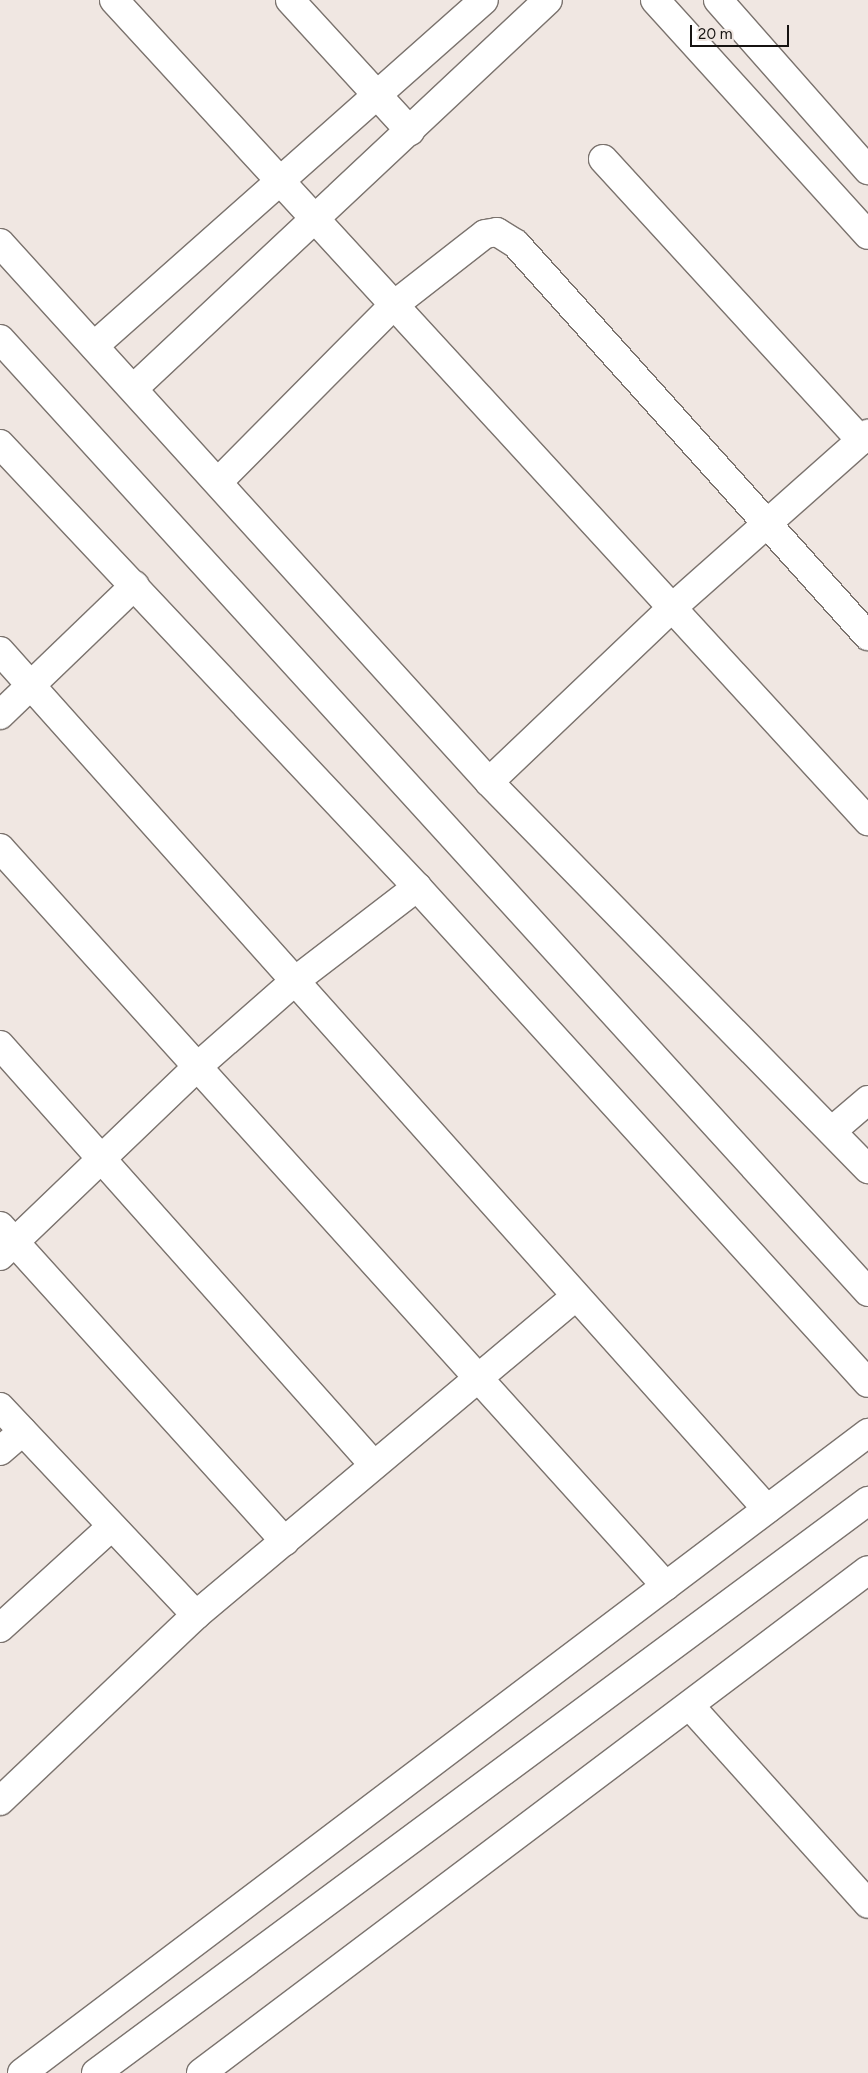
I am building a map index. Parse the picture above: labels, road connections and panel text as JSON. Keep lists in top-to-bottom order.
{
  "scale_bar": "20 m"
}
